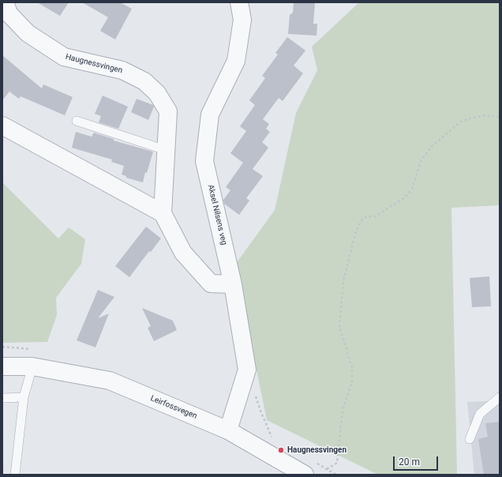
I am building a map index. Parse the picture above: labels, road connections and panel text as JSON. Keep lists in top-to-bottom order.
{
  "streets": {
    "street": ["Haugnessvingen", "Aksel Nilsens veg", "Leirfossvegen"]
  },
  "crossings": [
    ["Aksel Nilsens veg", "Leirfossvegen"]
  ],
  "places": ["Haugnessvingen"],
  "scale_bar": "20 m"
}
